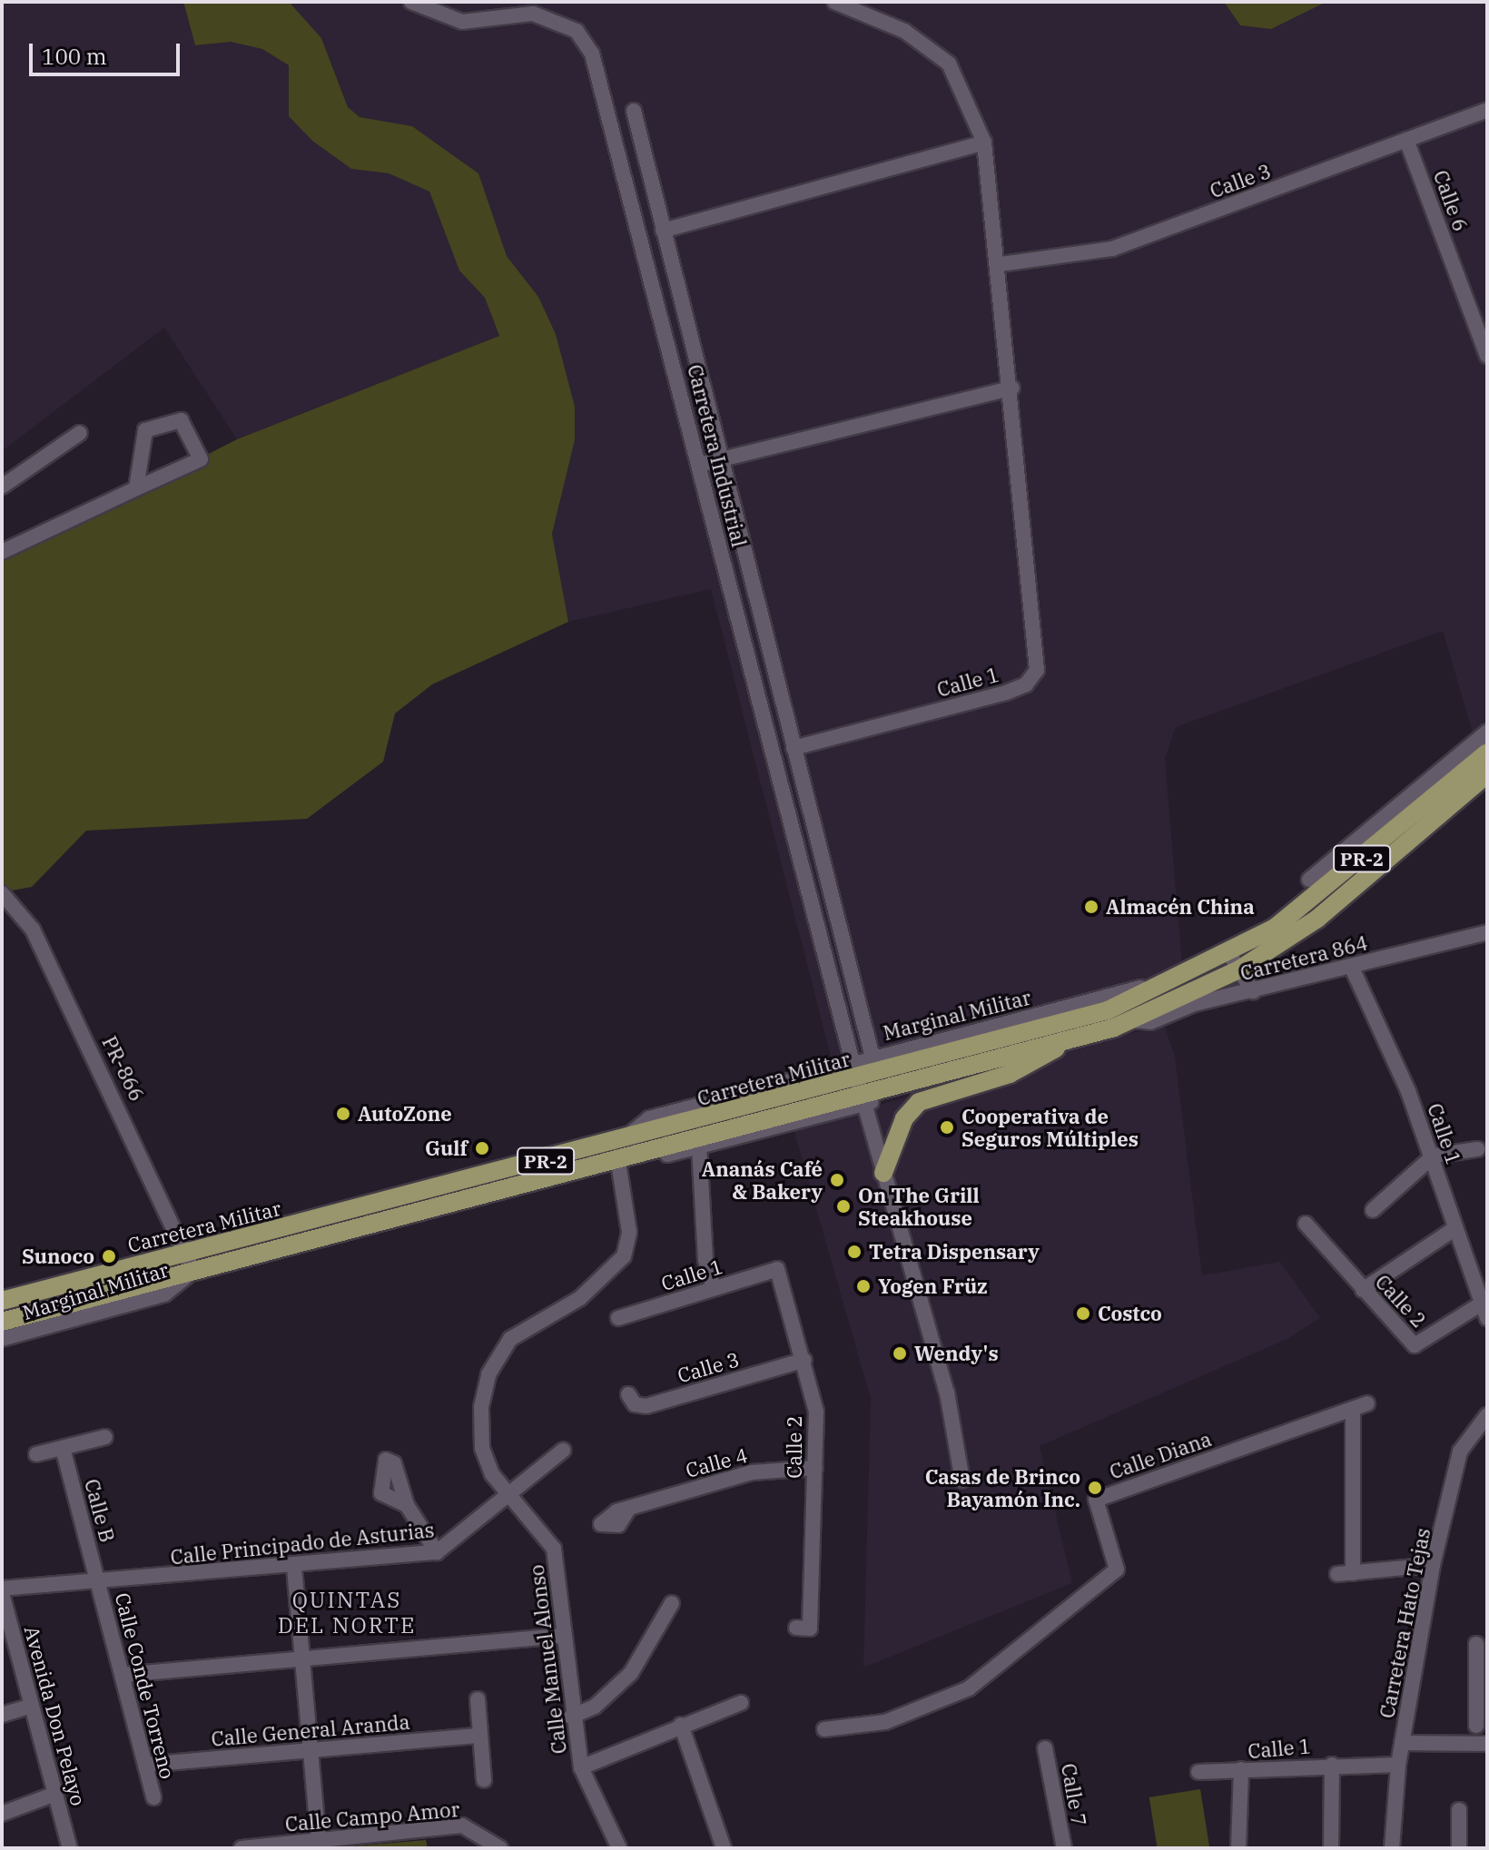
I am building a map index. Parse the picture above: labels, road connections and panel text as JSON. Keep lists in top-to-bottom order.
{
  "streets": {
    "main road": ["PR-2", "Carretera Militar"],
    "street": [
      "Calle 3",
      "Calle 6",
      "Carretera Industrial",
      "Calle 1",
      "Carretera 864",
      "Marginal Militar",
      "PR-866",
      "Calle 2",
      "Calle Diana",
      "Calle 4",
      "Calle B",
      "Calle Principado de Asturias",
      "Carretera Hato Tejas",
      "Calle Manuel Alonso",
      "Calle Conde Torreno",
      "Avenida Don Pelayo",
      "Calle General Aranda",
      "Calle 7",
      "Calle Campo Amor"
    ]
  },
  "crossings": [
    ["Calle 3", "Calle 6"],
    ["Calle 3", "Calle 1"],
    ["Calle 3", "Calle 2"],
    ["Carretera Industrial", "Marginal Militar"],
    ["Carretera Industrial", "Carretera Militar"],
    ["Calle 1", "Carretera 864"],
    ["Calle 1", "Calle 2"],
    ["Calle 1", "Carretera Hato Tejas"],
    ["Carretera 864", "Carretera Militar"],
    ["Marginal Militar", "PR-866"],
    ["Marginal Militar", "Carretera Militar"],
    ["Marginal Militar", "Calle Manuel Alonso"],
    ["PR-866", "Carretera Militar"],
    ["Carretera Militar", "Calle Manuel Alonso"],
    ["Calle 2", "Calle 4"],
    ["Calle B", "Calle Principado de Asturias"],
    ["Calle B", "Calle Conde Torreno"],
    ["Calle Principado de Asturias", "Calle Manuel Alonso"],
    ["Calle Principado de Asturias", "Calle Conde Torreno"],
    ["Calle Principado de Asturias", "Avenida Don Pelayo"],
    ["Calle Conde Torreno", "Calle General Aranda"]
  ],
  "districts": ["QUINTAS DEL NORTE"],
  "places": [
    "Almacén China",
    "AutoZone",
    "Cooperativa de Seguros Múltiples",
    "Gulf",
    "Ananás Café & Bakery",
    "On The Grill Steakhouse",
    "Tetra Dispensary",
    "Sunoco",
    "Yogen Früz",
    "Costco",
    "Wendy's",
    "Casas de Brinco Bayamón Inc."
  ],
  "scale_bar": "100 m"
}
